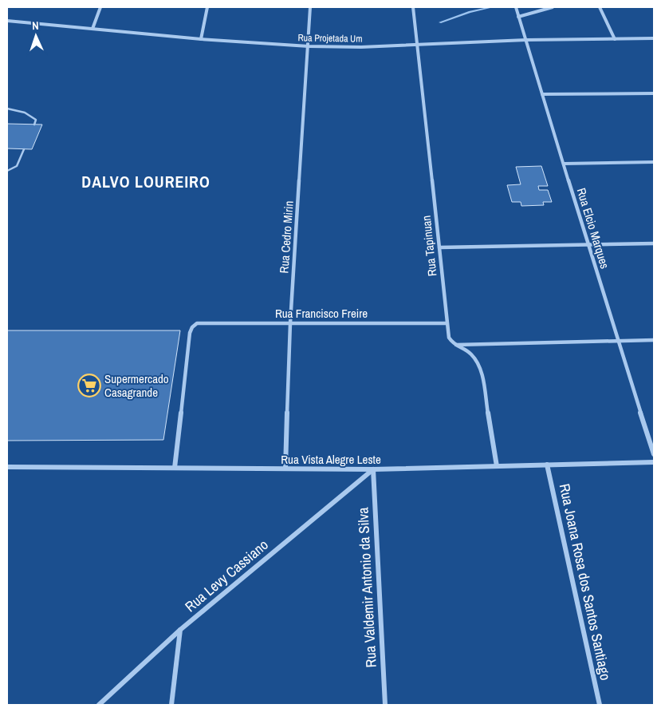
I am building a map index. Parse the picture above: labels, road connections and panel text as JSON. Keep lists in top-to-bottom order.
{
  "streets": {
    "street": [
      "Rua Projetada Um",
      "Rua Elcio Marques",
      "Rua Cedro Mirin",
      "Rua Tapinuan",
      "Rua Francisco Freire",
      "Rua Vista Alegre Leste",
      "Rua Levy Cassiano",
      "Rua Joana Rosa dos Santos Santiago",
      "Rua Valdemir Antonio da Silva"
    ]
  },
  "crossings": [
    ["Rua Projetada Um", "Rua Elcio Marques"],
    ["Rua Projetada Um", "Rua Cedro Mirin"],
    ["Rua Projetada Um", "Rua Tapinuan"],
    ["Rua Cedro Mirin", "Rua Francisco Freire"],
    ["Rua Cedro Mirin", "Rua Vista Alegre Leste"],
    ["Rua Tapinuan", "Rua Francisco Freire"],
    ["Rua Francisco Freire", "Rua Vista Alegre Leste"],
    ["Rua Vista Alegre Leste", "Rua Levy Cassiano"],
    ["Rua Vista Alegre Leste", "Rua Joana Rosa dos Santos Santiago"],
    ["Rua Vista Alegre Leste", "Rua Valdemir Antonio da Silva"],
    ["Rua Levy Cassiano", "Rua Valdemir Antonio da Silva"]
  ],
  "districts": ["DALVO LOUREIRO"],
  "places": {
    "supermarket": ["Supermercado Casagrande"]
  },
  "north": "top"
}
